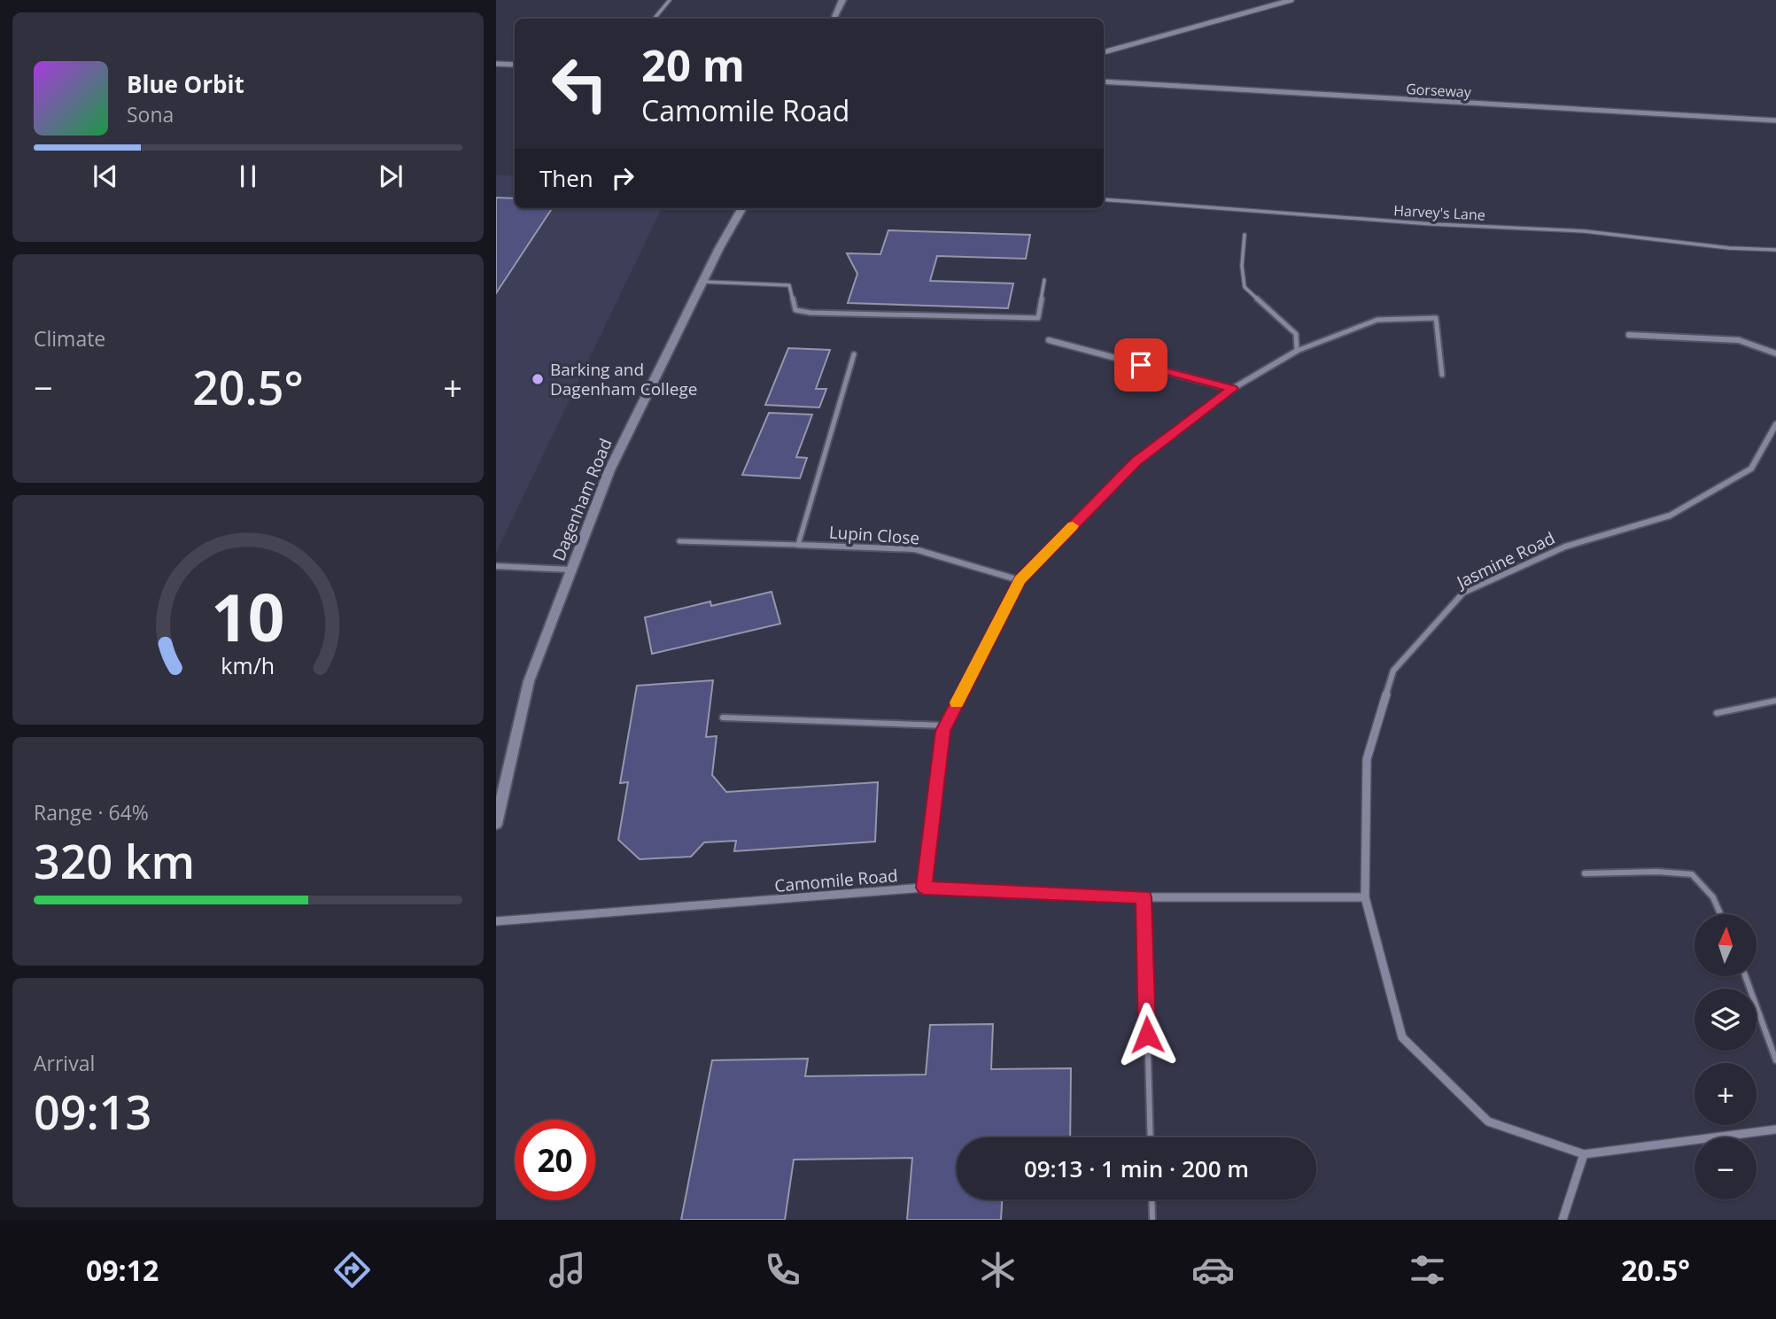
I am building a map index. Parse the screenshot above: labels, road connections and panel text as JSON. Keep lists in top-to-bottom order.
{
  "streets": {
    "street": [
      "Gorseway",
      "Dagenham Road",
      "Lupin Close",
      "Jasmine Road",
      "Camomile Road"
    ],
    "lane": ["Harvey's Lane"]
  },
  "crossings": [
    ["Jasmine Road", "Camomile Road"]
  ],
  "places": ["Barking and Dagenham College"],
  "north": "top",
  "page": {
    "turn": ["20 m", "Camomile Road"],
    "song": ["Blue Orbit", "Sona"],
    "then": "Then",
    "tile": [
      "Climate",
      ["Range · 64%", "320 km"],
      ["Arrival", "09:13"]
    ],
    "heat": ["−", "20.5°", "+"],
    "map_buttons": ["+", "−"],
    "limit": "20",
    "trip": "09:13 · 1 min · 200 m",
    "tabs": ["09:12", "20.5°"],
    "gauge": ["10", "km/h"]
  }
}
